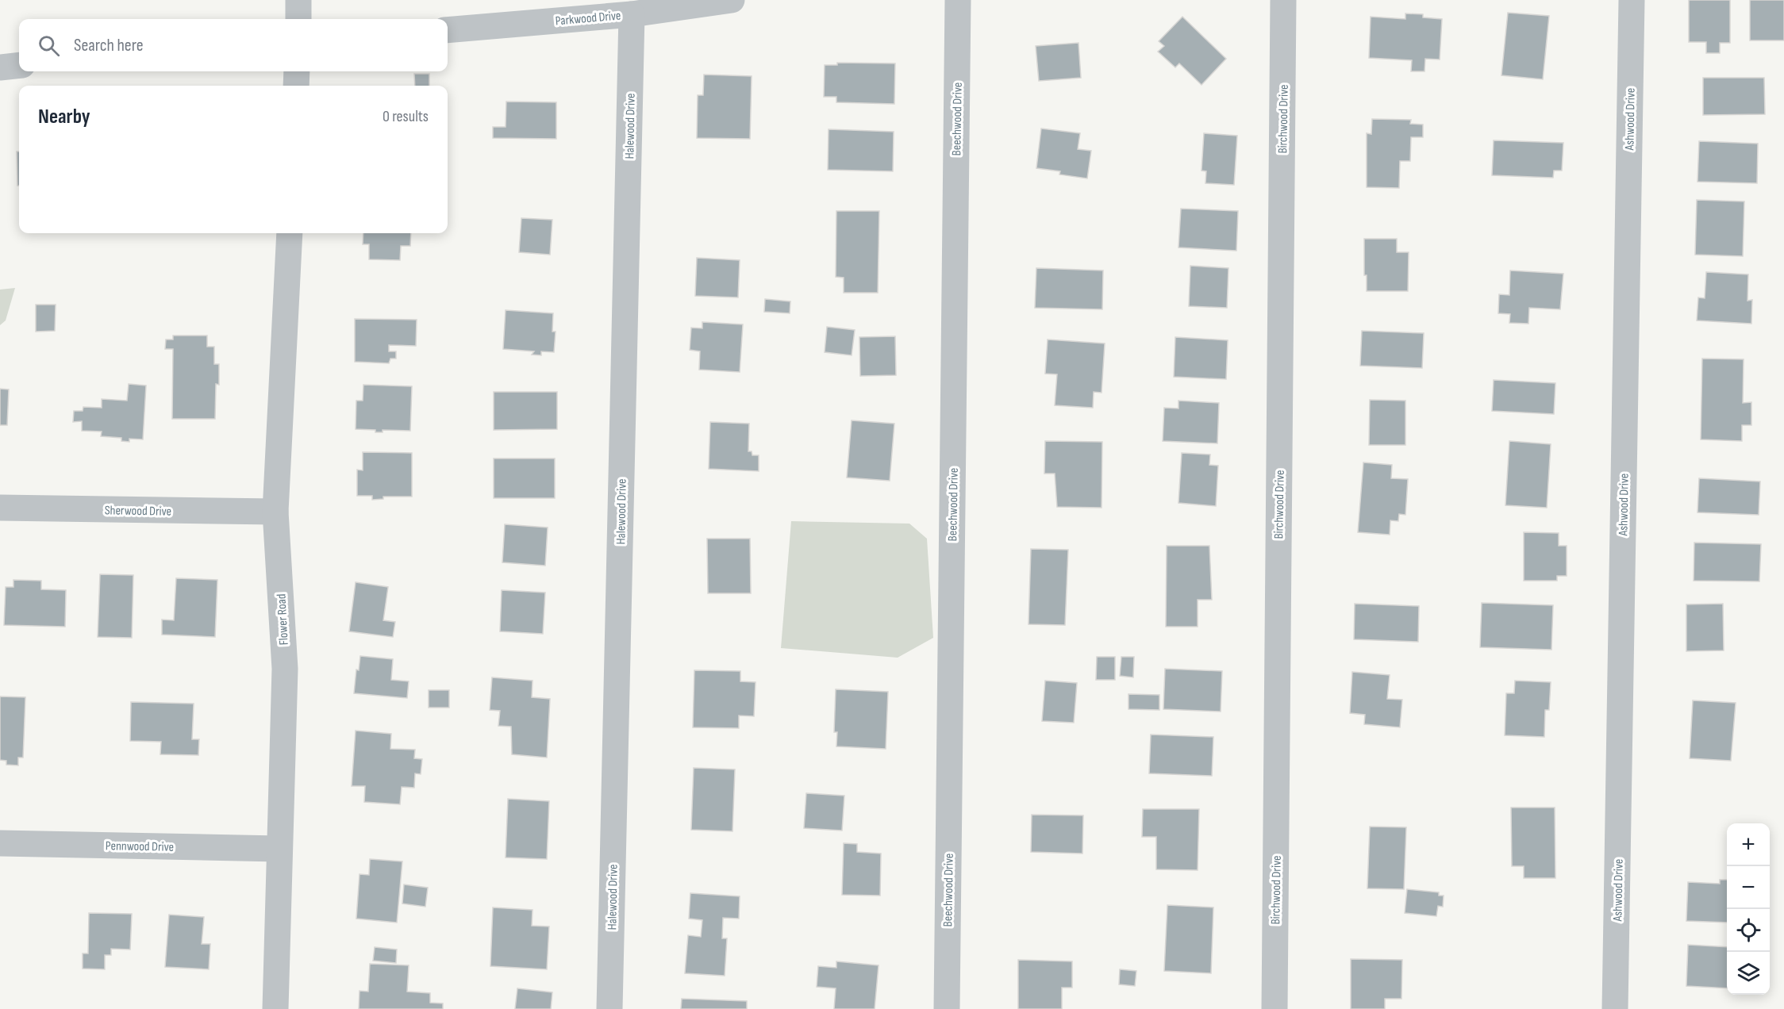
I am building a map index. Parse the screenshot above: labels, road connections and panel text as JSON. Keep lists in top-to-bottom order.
{
  "streets": {
    "street": [
      "Parkwood Drive",
      "Beechwood Drive",
      "Birchwood Drive",
      "Ashwood Drive",
      "Halewood Drive",
      "Sherwood Drive",
      "Flower Road",
      "Pennwood Drive"
    ]
  },
  "crossings": [
    ["Parkwood Drive", "Halewood Drive"],
    ["Sherwood Drive", "Flower Road"],
    ["Flower Road", "Pennwood Drive"]
  ],
  "page": {
    "search": "Search here",
    "heading": ["Nearby", "0 results"],
    "map_buttons": ["+", "−"]
  }
}
